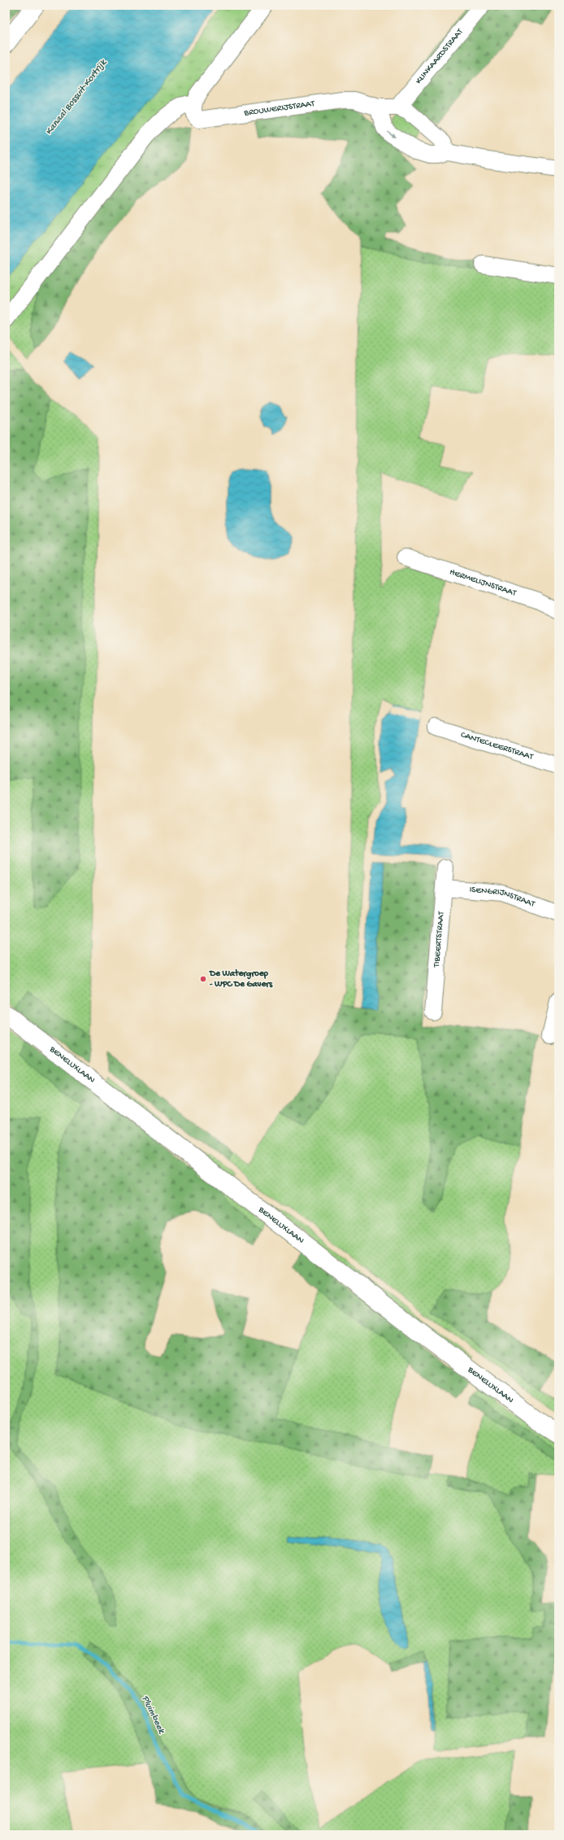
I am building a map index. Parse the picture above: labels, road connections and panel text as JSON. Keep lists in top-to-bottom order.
{
  "streets": {
    "street": [
      "KLINKAARDSTRAAT",
      "BROUWERIJSTRAAT",
      "HERMELIJNSTRAAT",
      "CANTECLEERSTRAAT",
      "ISENGRIJNSTRAAT",
      "TIBEERTSTRAAT",
      "BENELUXLAAN"
    ]
  },
  "crossings": [
    ["KLINKAARDSTRAAT", "BROUWERIJSTRAAT"],
    ["ISENGRIJNSTRAAT", "TIBEERTSTRAAT"]
  ],
  "water": ["Kanaal Bossuit-Kortrijk", "Pluimbeek"],
  "places": ["De Watergroep - WPC De Gavers"]
}
